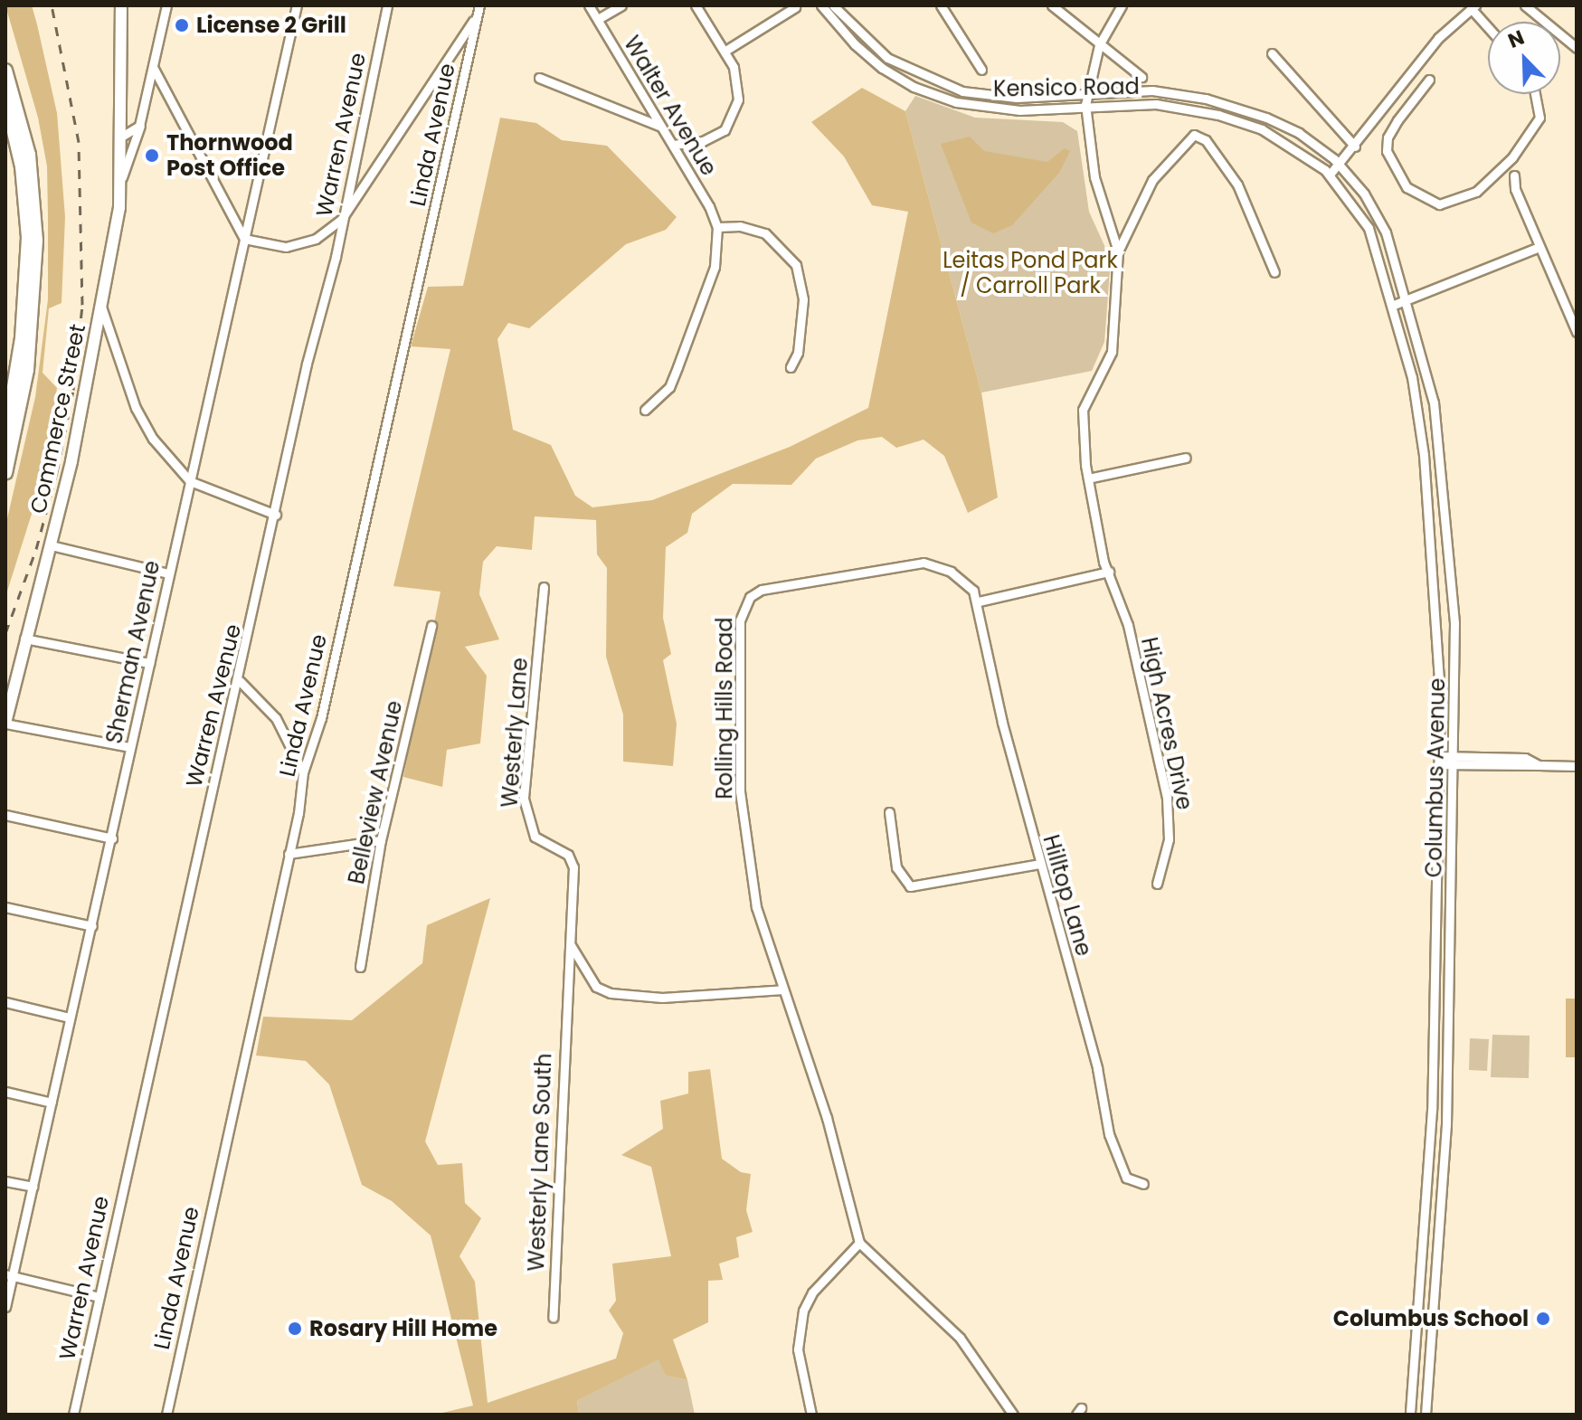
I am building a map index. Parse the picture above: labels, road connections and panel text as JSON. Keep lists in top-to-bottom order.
{
  "streets": {
    "main road": ["Commerce Street"],
    "street": [
      "Kensico Road",
      "Walter Avenue",
      "Warren Avenue",
      "Linda Avenue",
      "Sherman Avenue",
      "Rolling Hills Road",
      "High Acres Drive",
      "Westerly Lane",
      "Columbus Avenue",
      "Belleview Avenue",
      "Hilltop Lane",
      "Westerly Lane South"
    ]
  },
  "crossings": [
    ["Kensico Road", "Columbus Avenue"],
    ["Rolling Hills Road", "Hilltop Lane"],
    ["Westerly Lane", "Westerly Lane South"]
  ],
  "parks": ["Leitas Pond Park / Carroll Park"],
  "places": [
    "License 2 Grill",
    "Thornwood Post Office",
    "Columbus School",
    "Rosary Hill Home"
  ],
  "north": "top left"
}
